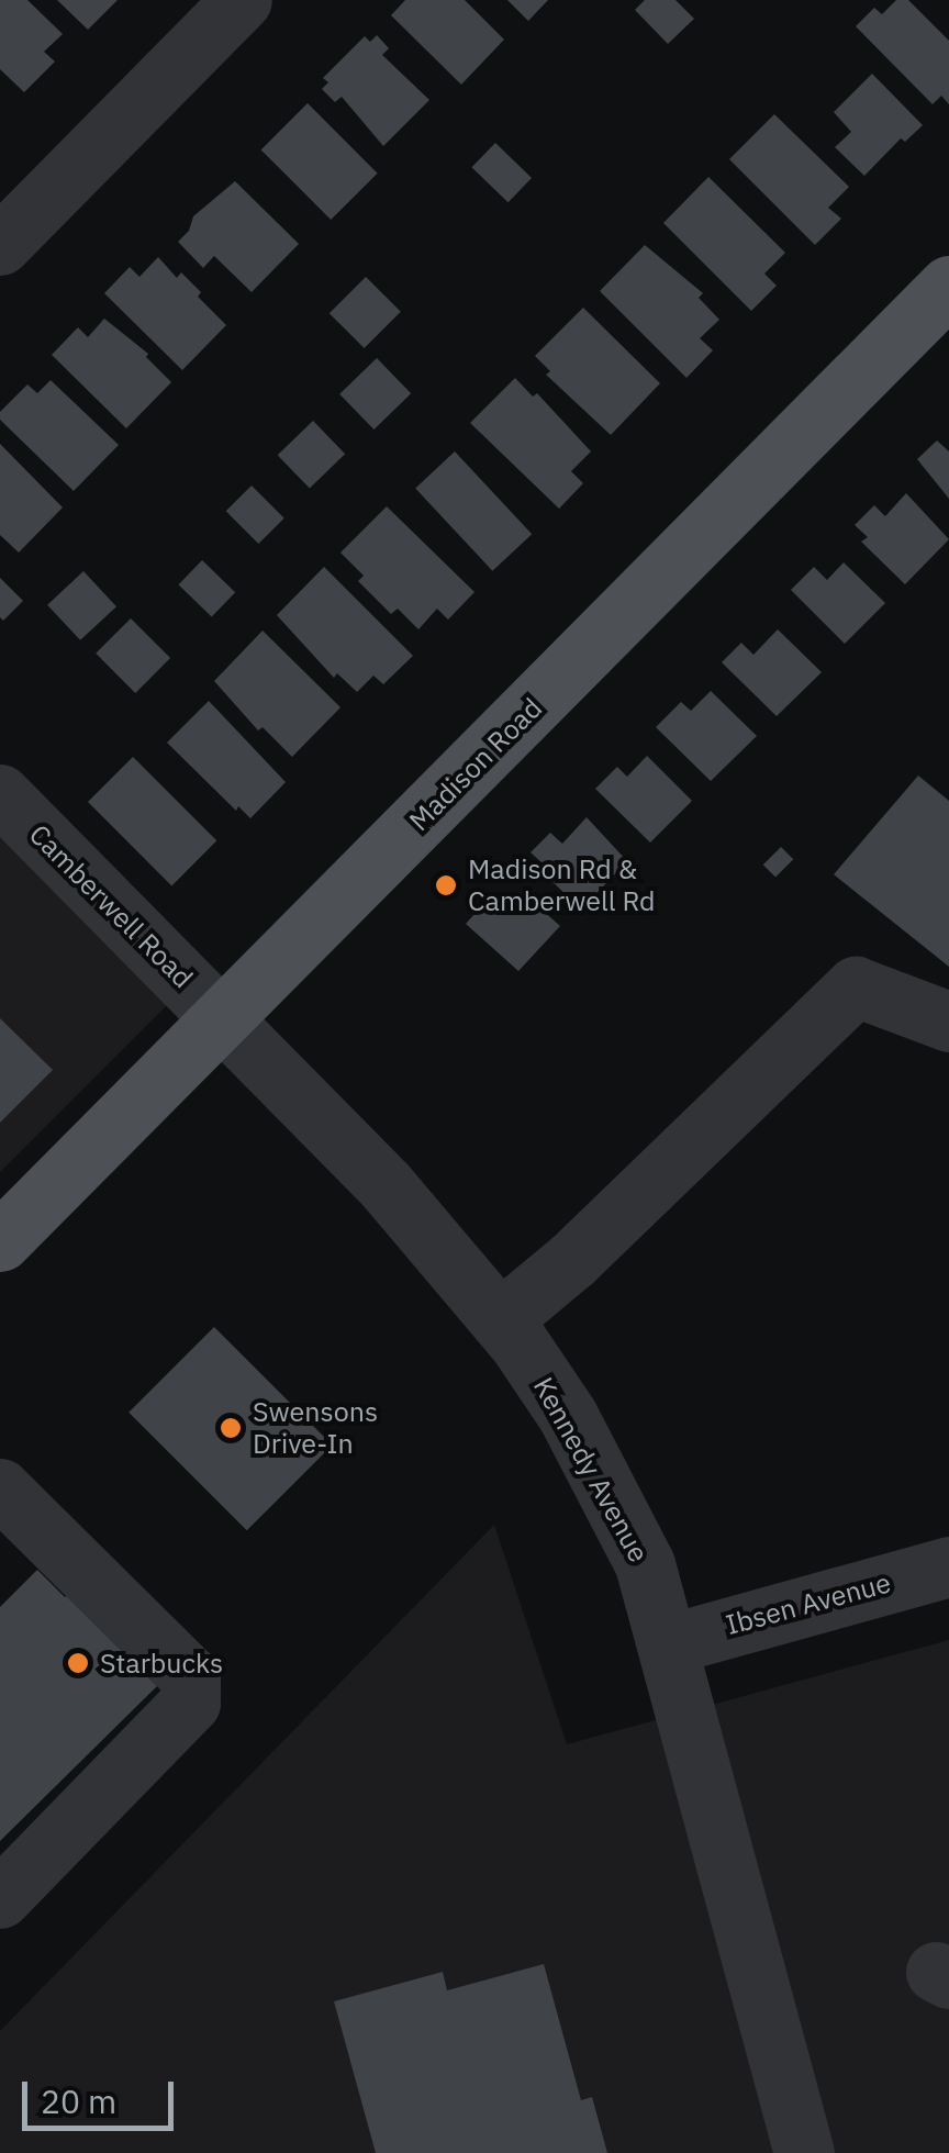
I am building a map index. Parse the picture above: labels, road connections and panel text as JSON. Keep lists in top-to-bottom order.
{
  "streets": {
    "main road": ["Madison Road"],
    "street": ["Camberwell Road", "Kennedy Avenue", "Ibsen Avenue"]
  },
  "crossings": [
    ["Madison Road", "Camberwell Road"],
    ["Madison Road", "Kennedy Avenue"],
    ["Camberwell Road", "Kennedy Avenue"],
    ["Kennedy Avenue", "Ibsen Avenue"]
  ],
  "places": ["Madison Rd & Camberwell Rd", "Swensons Drive-In", "Starbucks"],
  "scale_bar": "20 m"
}
